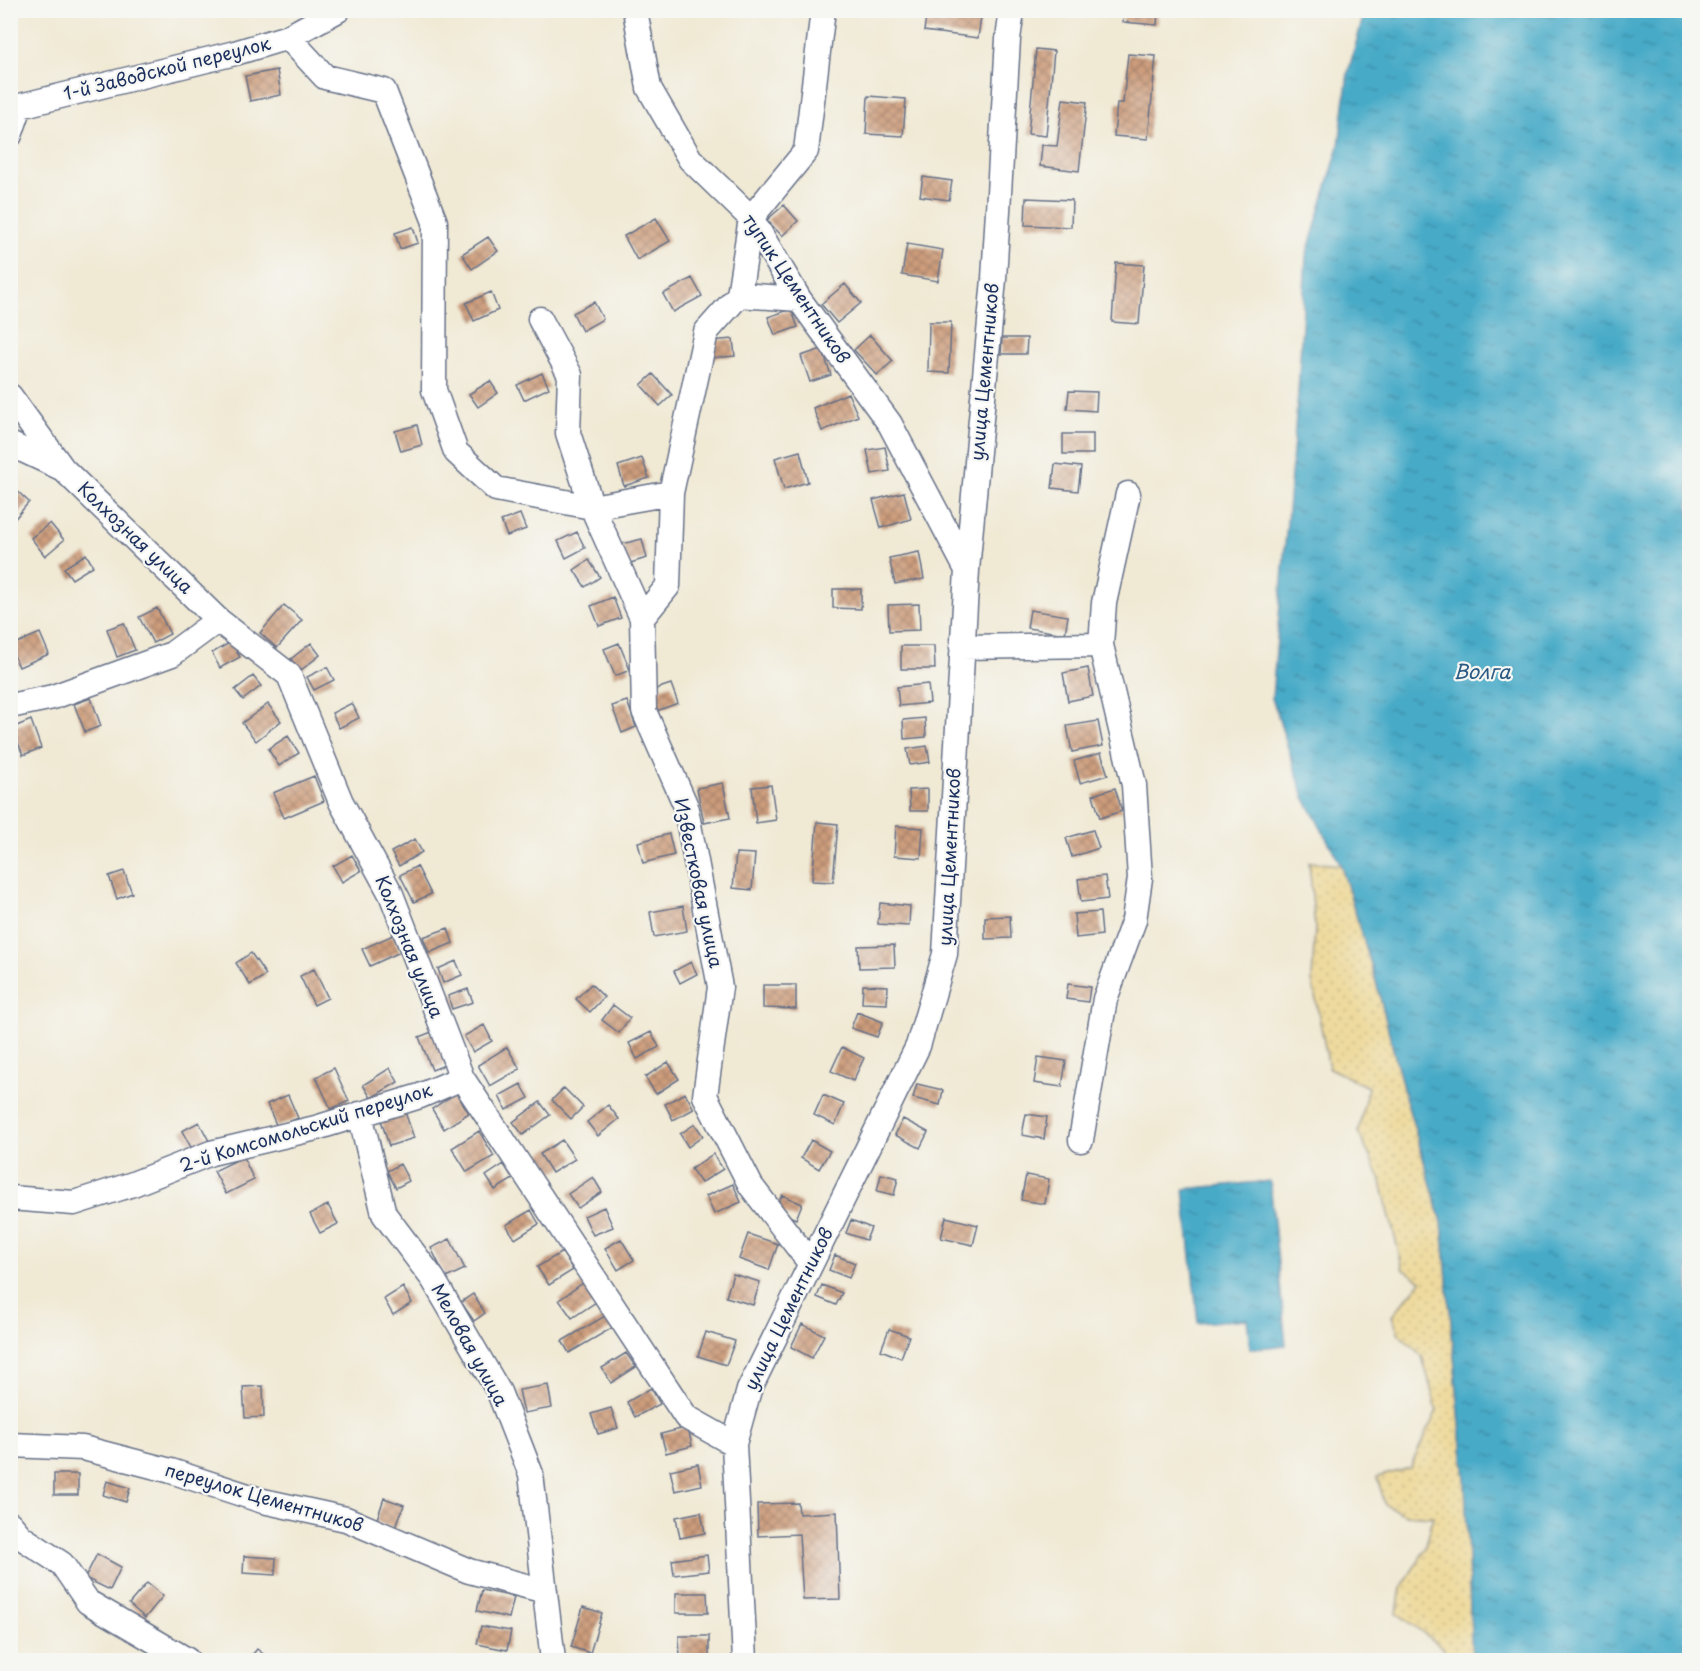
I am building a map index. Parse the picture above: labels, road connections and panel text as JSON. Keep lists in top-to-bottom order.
{
  "streets": {
    "street": [
      "1-й Заводской переулок",
      "тупик Цементников",
      "улица Цементников",
      "Колхозная улица",
      "Известковая улица",
      "2-й Комсомольский переулок",
      "Меловая улица",
      "переулок Цементников"
    ]
  },
  "crossings": [
    ["тупик Цементников", "улица Цементников"],
    ["улица Цементников", "Колхозная улица"],
    ["улица Цементников", "Известковая улица"],
    ["Колхозная улица", "2-й Комсомольский переулок"],
    ["2-й Комсомольский переулок", "Меловая улица"],
    ["Меловая улица", "переулок Цементников"]
  ],
  "water": ["Волга"]
}
